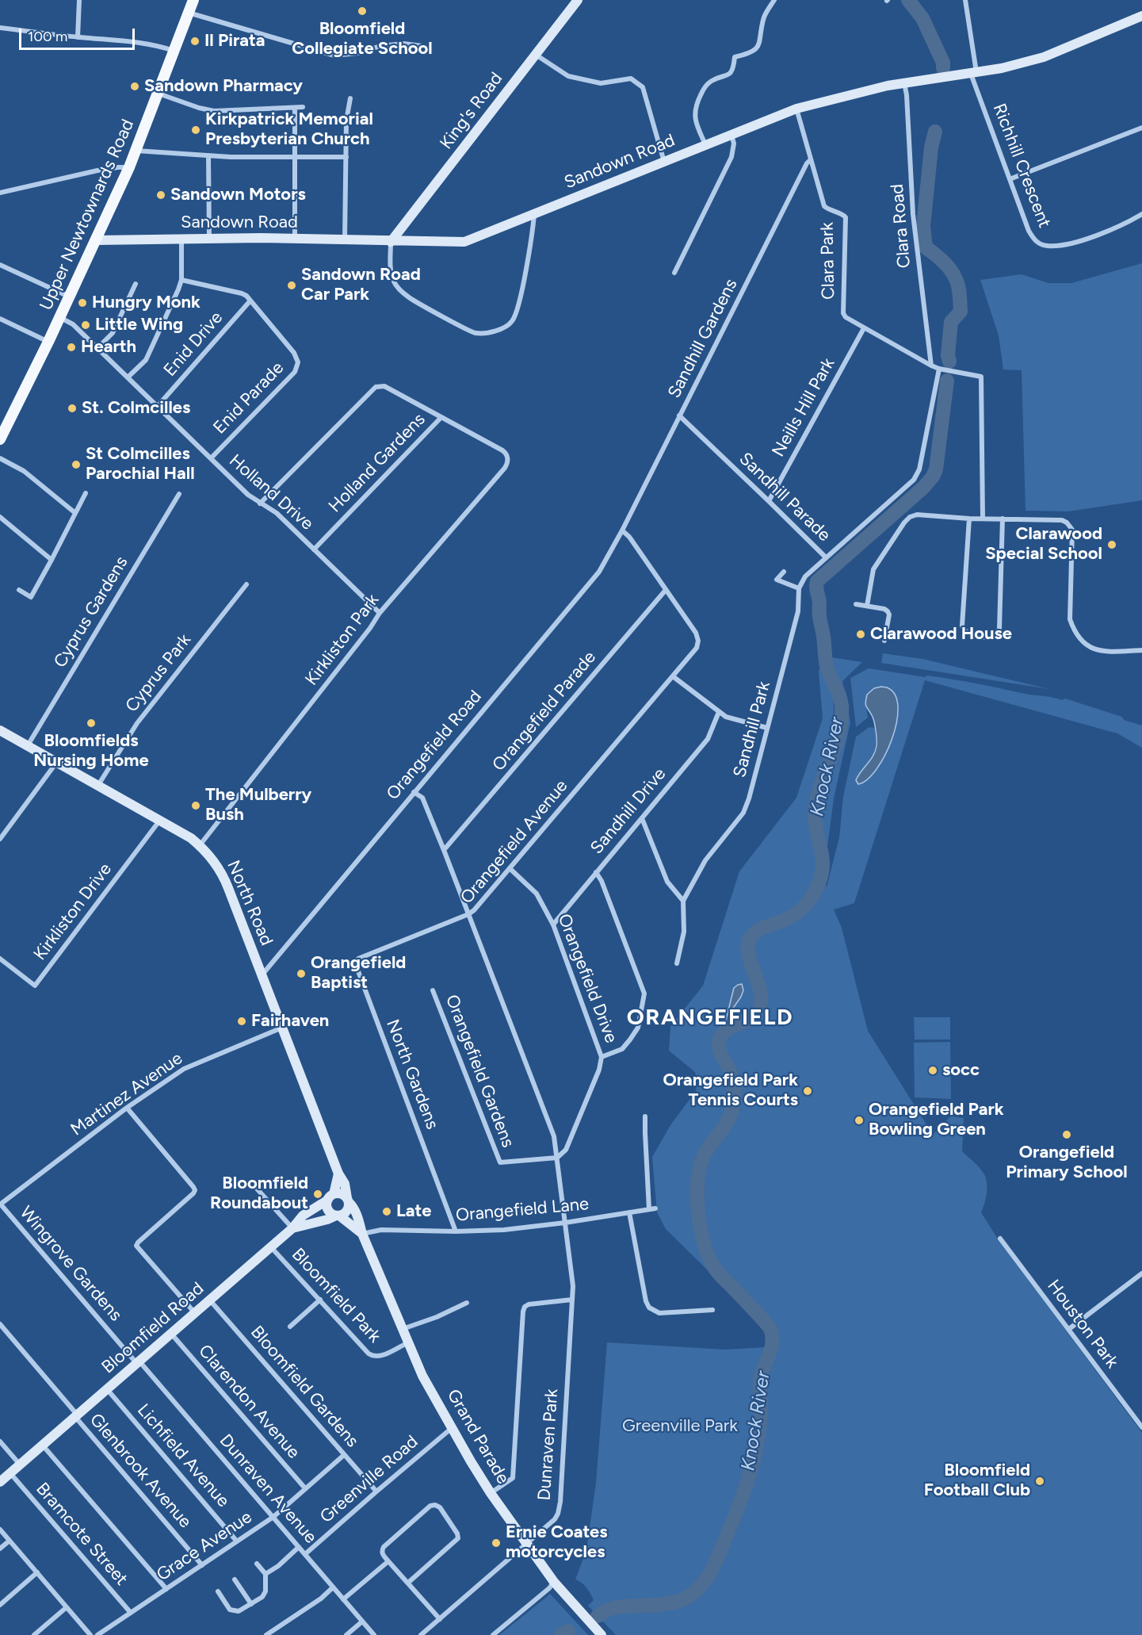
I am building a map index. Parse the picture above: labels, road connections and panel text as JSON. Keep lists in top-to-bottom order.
{
  "streets": {
    "main road": ["Upper Newtownards Road"],
    "street": [
      "King's Road",
      "Sandown Road",
      "Richhill Crescent",
      "Clara Road",
      "Clara Park",
      "Sandhill Gardens",
      "Enid Drive",
      "Enid Parade",
      "Neills Hill Park",
      "Holland Gardens",
      "Holland Drive",
      "Sandhill Parade",
      "Cyprus Gardens",
      "Kirkliston Park",
      "Cyprus Park",
      "Orangefield Parade",
      "Sandhill Park",
      "Orangefield Road",
      "Sandhill Drive",
      "Orangefield Avenue",
      "North Road",
      "Kirkliston Drive",
      "Orangefield Drive",
      "Orangefield Gardens",
      "North Gardens",
      "Martinez Avenue",
      "Orangefield Lane",
      "Wingrove Gardens",
      "Bloomfield Park",
      "Houston Park",
      "Bloomfield Road",
      "Bloomfield Gardens",
      "Clarendon Avenue",
      "Grand Parade",
      "Dunraven Park",
      "Lichfield Avenue",
      "Glenbrook Avenue",
      "Greenville Road",
      "Dunraven Avenue",
      "Bramcote Street",
      "Grace Avenue"
    ]
  },
  "crossings": [
    ["King's Road", "Sandown Road"],
    ["Sandown Road", "Richhill Crescent"],
    ["Sandown Road", "Upper Newtownards Road"],
    ["Sandown Road", "Clara Road"],
    ["Sandown Road", "Clara Park"],
    ["Upper Newtownards Road", "Holland Drive"],
    ["Clara Road", "Clara Park"],
    ["Clara Park", "Sandhill Gardens"],
    ["Clara Park", "Neills Hill Park"],
    ["Clara Park", "Sandhill Parade"],
    ["Sandhill Gardens", "Sandhill Parade"],
    ["Sandhill Gardens", "Orangefield Road"],
    ["Sandhill Gardens", "Orangefield Avenue"],
    ["Enid Drive", "Enid Parade"],
    ["Enid Drive", "Holland Drive"],
    ["Enid Parade", "Holland Drive"],
    ["Neills Hill Park", "Sandhill Parade"],
    ["Holland Gardens", "Holland Drive"],
    ["Holland Gardens", "Kirkliston Park"],
    ["Holland Drive", "Kirkliston Park"],
    ["Cyprus Gardens", "North Road"],
    ["Kirkliston Park", "North Road"],
    ["Cyprus Park", "North Road"],
    ["Orangefield Parade", "Orangefield Avenue"],
    ["Orangefield Road", "Orangefield Avenue"],
    ["Orangefield Road", "North Road"],
    ["Sandhill Drive", "Orangefield Drive"],
    ["Orangefield Avenue", "Orangefield Drive"],
    ["Orangefield Avenue", "Orangefield Gardens"],
    ["Orangefield Avenue", "North Gardens"],
    ["Orangefield Avenue", "Orangefield Lane"],
    ["Orangefield Avenue", "Dunraven Park"],
    ["North Road", "Kirkliston Drive"],
    ["North Road", "Martinez Avenue"],
    ["Orangefield Drive", "Orangefield Gardens"],
    ["North Gardens", "Orangefield Lane"],
    ["Martinez Avenue", "Wingrove Gardens"],
    ["Orangefield Lane", "Grand Parade"],
    ["Orangefield Lane", "Dunraven Park"],
    ["Wingrove Gardens", "Bloomfield Road"],
    ["Wingrove Gardens", "Dunraven Avenue"],
    ["Bloomfield Park", "Bloomfield Road"],
    ["Bloomfield Park", "Grand Parade"],
    ["Bloomfield Road", "Bloomfield Gardens"],
    ["Bloomfield Road", "Clarendon Avenue"],
    ["Bloomfield Road", "Grand Parade"],
    ["Bloomfield Road", "Lichfield Avenue"],
    ["Bloomfield Road", "Glenbrook Avenue"],
    ["Bloomfield Road", "Dunraven Avenue"],
    ["Bloomfield Road", "Bramcote Street"],
    ["Bloomfield Gardens", "Greenville Road"],
    ["Bloomfield Gardens", "Grace Avenue"],
    ["Clarendon Avenue", "Grace Avenue"],
    ["Grand Parade", "Dunraven Park"],
    ["Grand Parade", "Greenville Road"],
    ["Lichfield Avenue", "Grace Avenue"],
    ["Glenbrook Avenue", "Grace Avenue"],
    ["Greenville Road", "Dunraven Avenue"],
    ["Dunraven Avenue", "Grace Avenue"],
    ["Bramcote Street", "Grace Avenue"]
  ],
  "districts": ["ORANGEFIELD"],
  "water": ["Knock River"],
  "parks": ["Greenville Park"],
  "places": [
    "Bloomfield Collegiate School",
    "Il Pirata",
    "Sandown Pharmacy",
    "Kirkpatrick Memorial Presbyterian Church",
    "Sandown Motors",
    "Sandown Road Car Park",
    "Hungry Monk",
    "Little Wing",
    "Hearth",
    "St. Colmcilles",
    "St Colmcilles Parochial Hall",
    "Clarawood Special School",
    "Clarawood House",
    "Bloomfields Nursing Home",
    "The Mulberry Bush",
    "Orangefield Baptist",
    "Fairhaven",
    "socc",
    "Orangefield Park Tennis Courts",
    "Orangefield Park Bowling Green",
    "Orangefield Primary School",
    "Bloomfield Roundabout",
    "Late",
    "Bloomfield Football Club",
    "Ernie Coates motorcycles"
  ],
  "scale_bar": "100 m"
}
